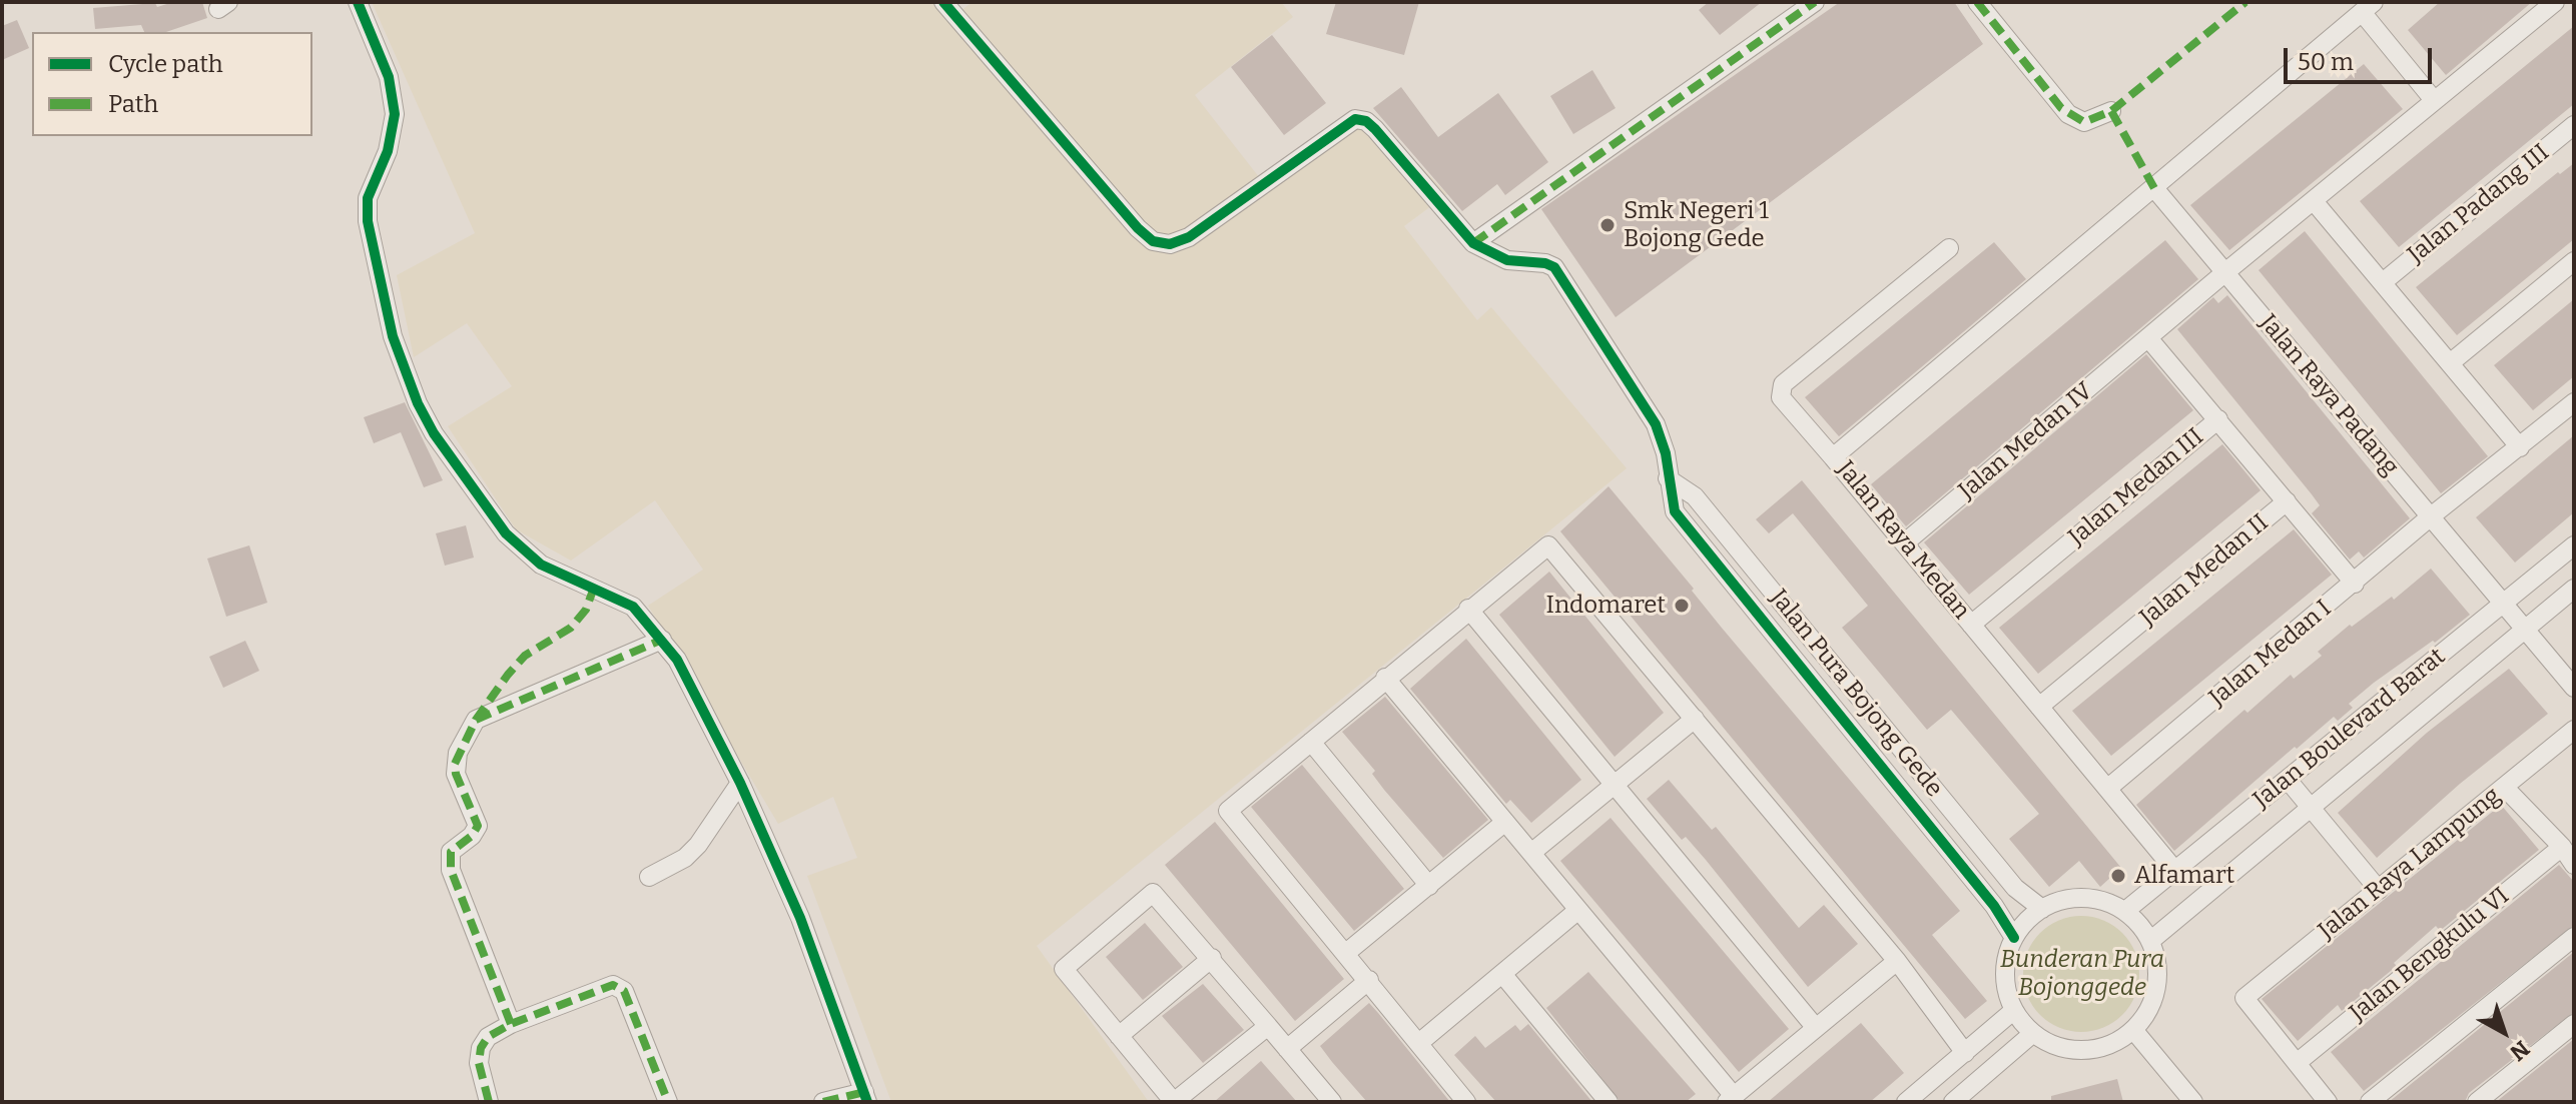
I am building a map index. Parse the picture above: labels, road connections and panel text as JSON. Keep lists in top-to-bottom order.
{
  "streets": {
    "street": [
      "Jalan Padang III",
      "Jalan Raya Padang",
      "Jalan Medan IV",
      "Jalan Medan III",
      "Jalan Raya Medan",
      "Jalan Medan II",
      "Jalan Medan I",
      "Jalan Pura Bojong Gede",
      "Jalan Boulevard Barat",
      "Jalan Raya Lampung",
      "Jalan Bengkulu VI"
    ]
  },
  "crossings": [
    ["Jalan Raya Padang", "Jalan Medan IV"],
    ["Jalan Raya Padang", "Jalan Raya Medan"],
    ["Jalan Raya Padang", "Jalan Medan I"],
    ["Jalan Raya Padang", "Jalan Boulevard Barat"],
    ["Jalan Medan IV", "Jalan Raya Medan"],
    ["Jalan Medan III", "Jalan Raya Medan"],
    ["Jalan Medan III", "Jalan Medan II"],
    ["Jalan Raya Medan", "Jalan Medan II"],
    ["Jalan Raya Medan", "Jalan Medan I"],
    ["Jalan Raya Medan", "Jalan Boulevard Barat"],
    ["Jalan Medan II", "Jalan Medan I"],
    ["Jalan Pura Bojong Gede", "Jalan Boulevard Barat"],
    ["Jalan Raya Lampung", "Jalan Bengkulu VI"]
  ],
  "parks": ["Bunderan Pura Bojonggede"],
  "places": ["Smk Negeri 1 Bojong Gede", "Indomaret", "Alfamart"],
  "legend": ["Cycle path", "Path"],
  "scale_bar": "50 m",
  "north": "bottom right"
}
